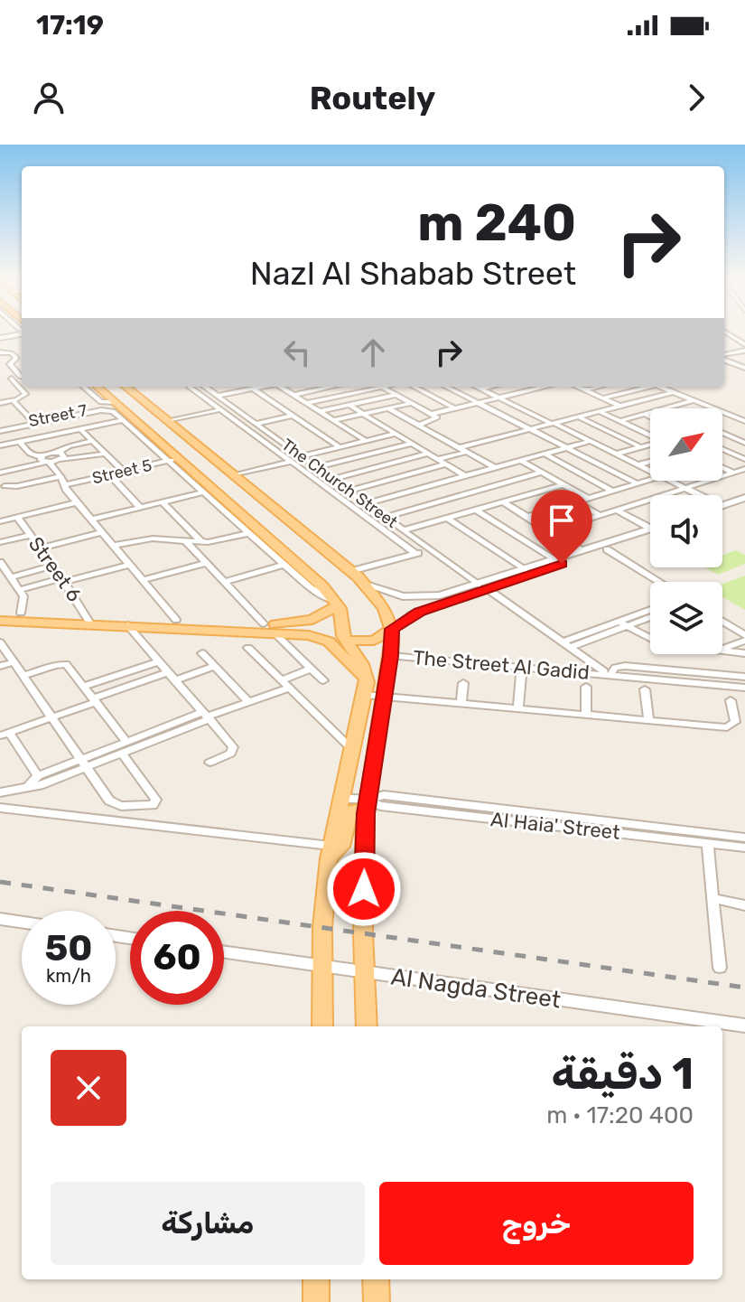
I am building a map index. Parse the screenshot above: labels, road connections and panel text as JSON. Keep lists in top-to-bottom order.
{
  "streets": {
    "street": [
      "Street 7",
      "Street 5",
      "The Church Street",
      "Street 6",
      "The Street Al Gadid",
      "Al Haia' Street",
      "Al Nagda Street"
    ]
  },
  "crossings": [
    ["The Church Street", "The Street Al Gadid"]
  ],
  "north": "top right",
  "page": {
    "status": "17:19",
    "header": "Routely",
    "turn": ["240 m", "Nazl Al Shabab Street"],
    "speed": "50 km/h",
    "limit": "60",
    "heading": ["1 دقيقة", "400 m · 17:20"],
    "buttons": ["خروج", "مشاركة"]
  }
}
